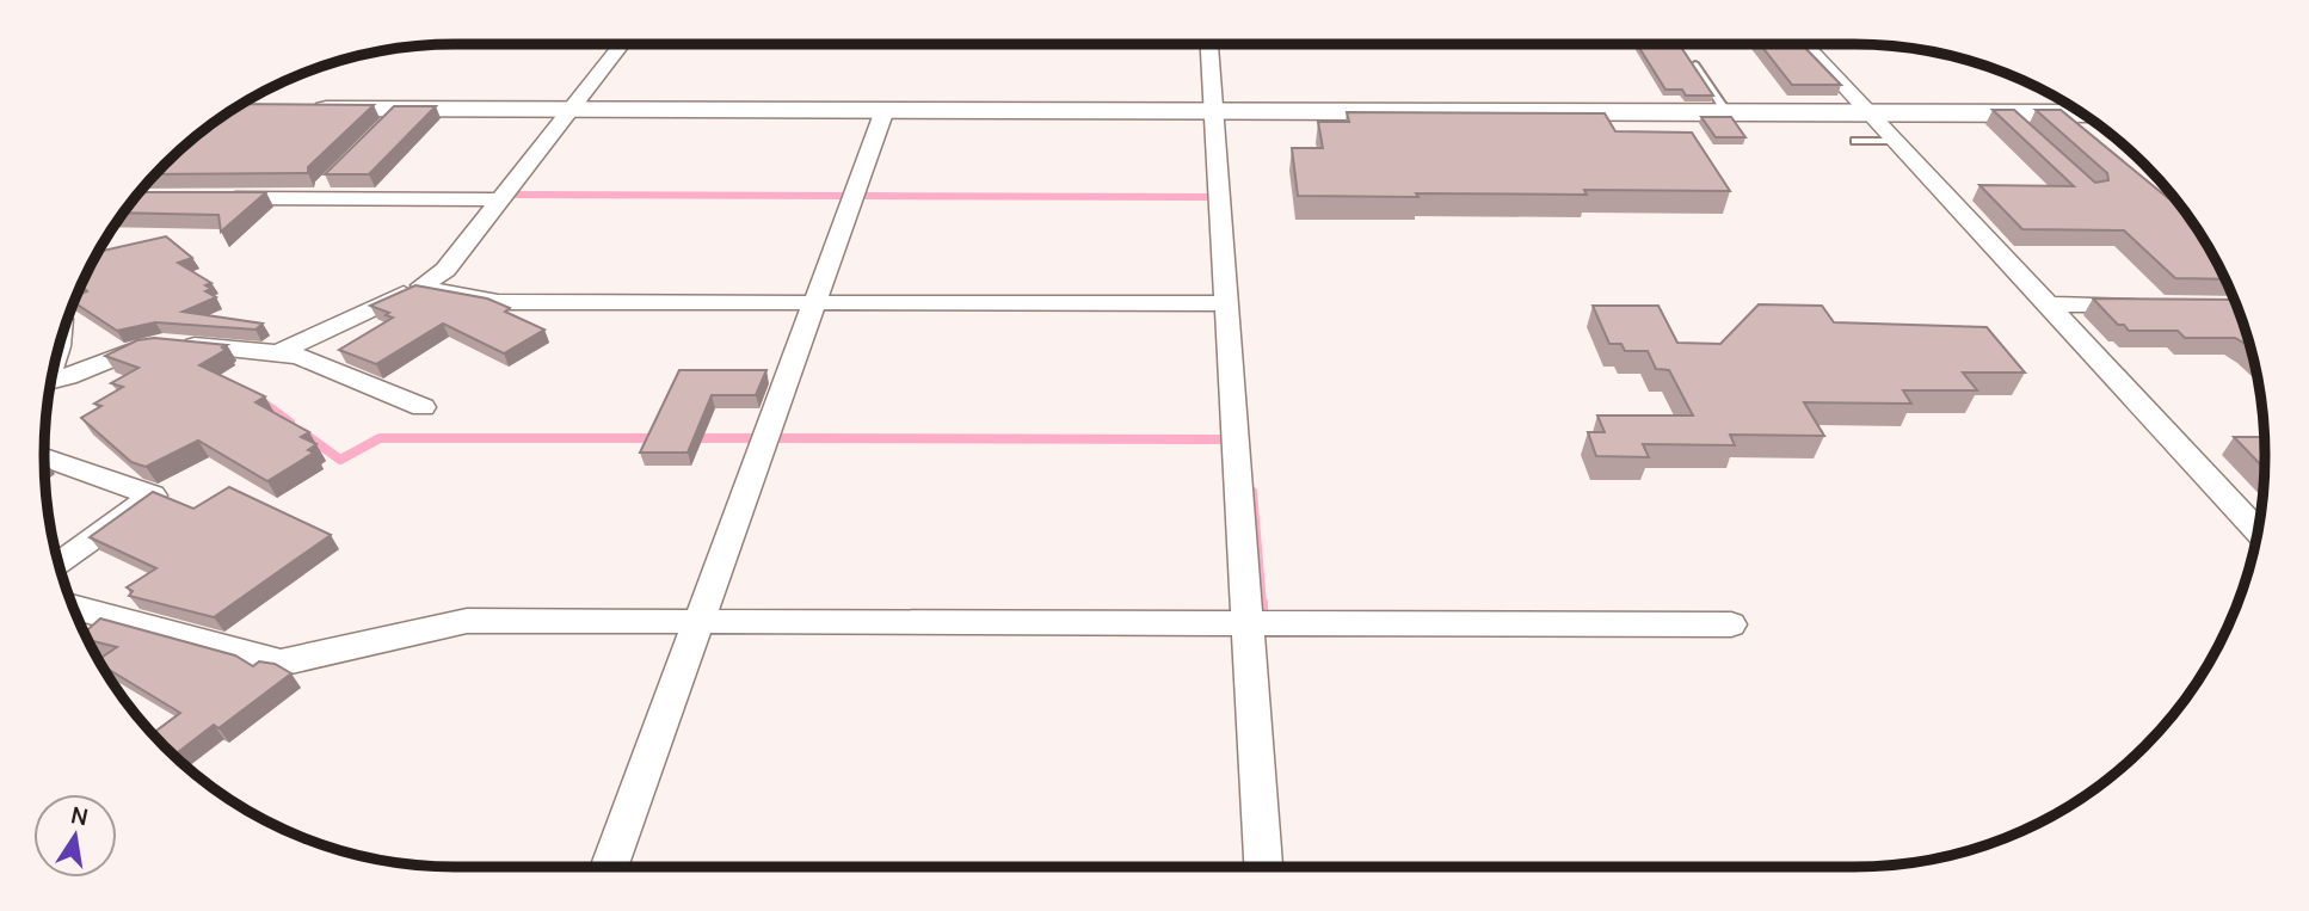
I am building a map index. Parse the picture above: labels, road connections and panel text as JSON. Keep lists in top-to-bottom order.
{
  "north": "top"
}
